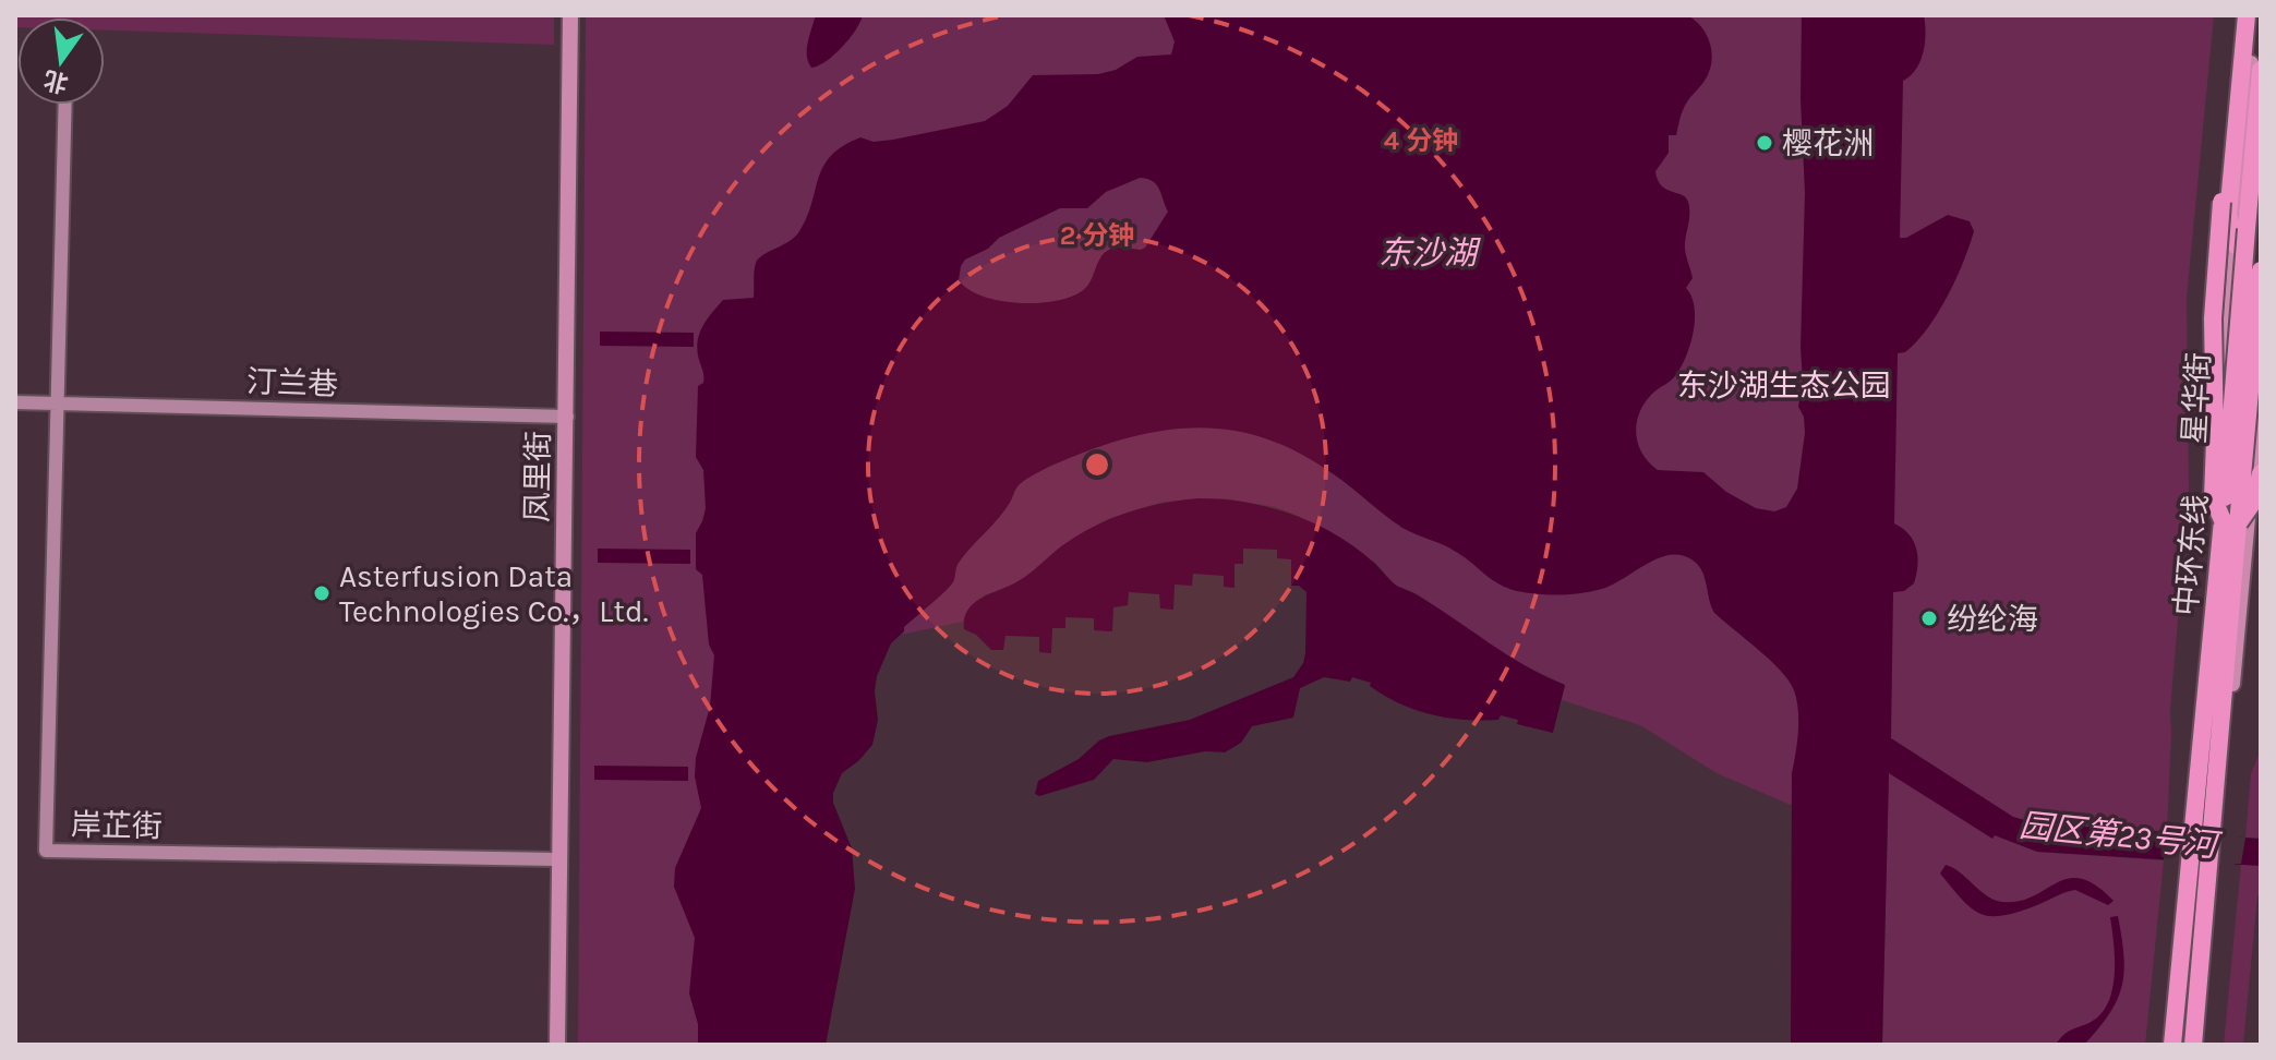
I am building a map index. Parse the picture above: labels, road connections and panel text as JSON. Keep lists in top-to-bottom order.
{
  "streets": {
    "highway": ["中环东线"],
    "main road": ["星华街", "凤里街"],
    "street": ["汀兰巷", "岸芷街"]
  },
  "crossings": [
    ["汀兰巷", "凤里街"],
    ["汀兰巷", "岸芷街"],
    ["星华街", "中环东线"],
    ["凤里街", "岸芷街"]
  ],
  "water": ["东沙湖", "园区第23号河"],
  "parks": ["东沙湖生态公园"],
  "places": ["樱花洲", "Asterfusion Data Technologies Co.，Ltd.", "纷纶海"],
  "north": "bottom",
  "rings": ["4 分钟", "2 分钟"]
}
